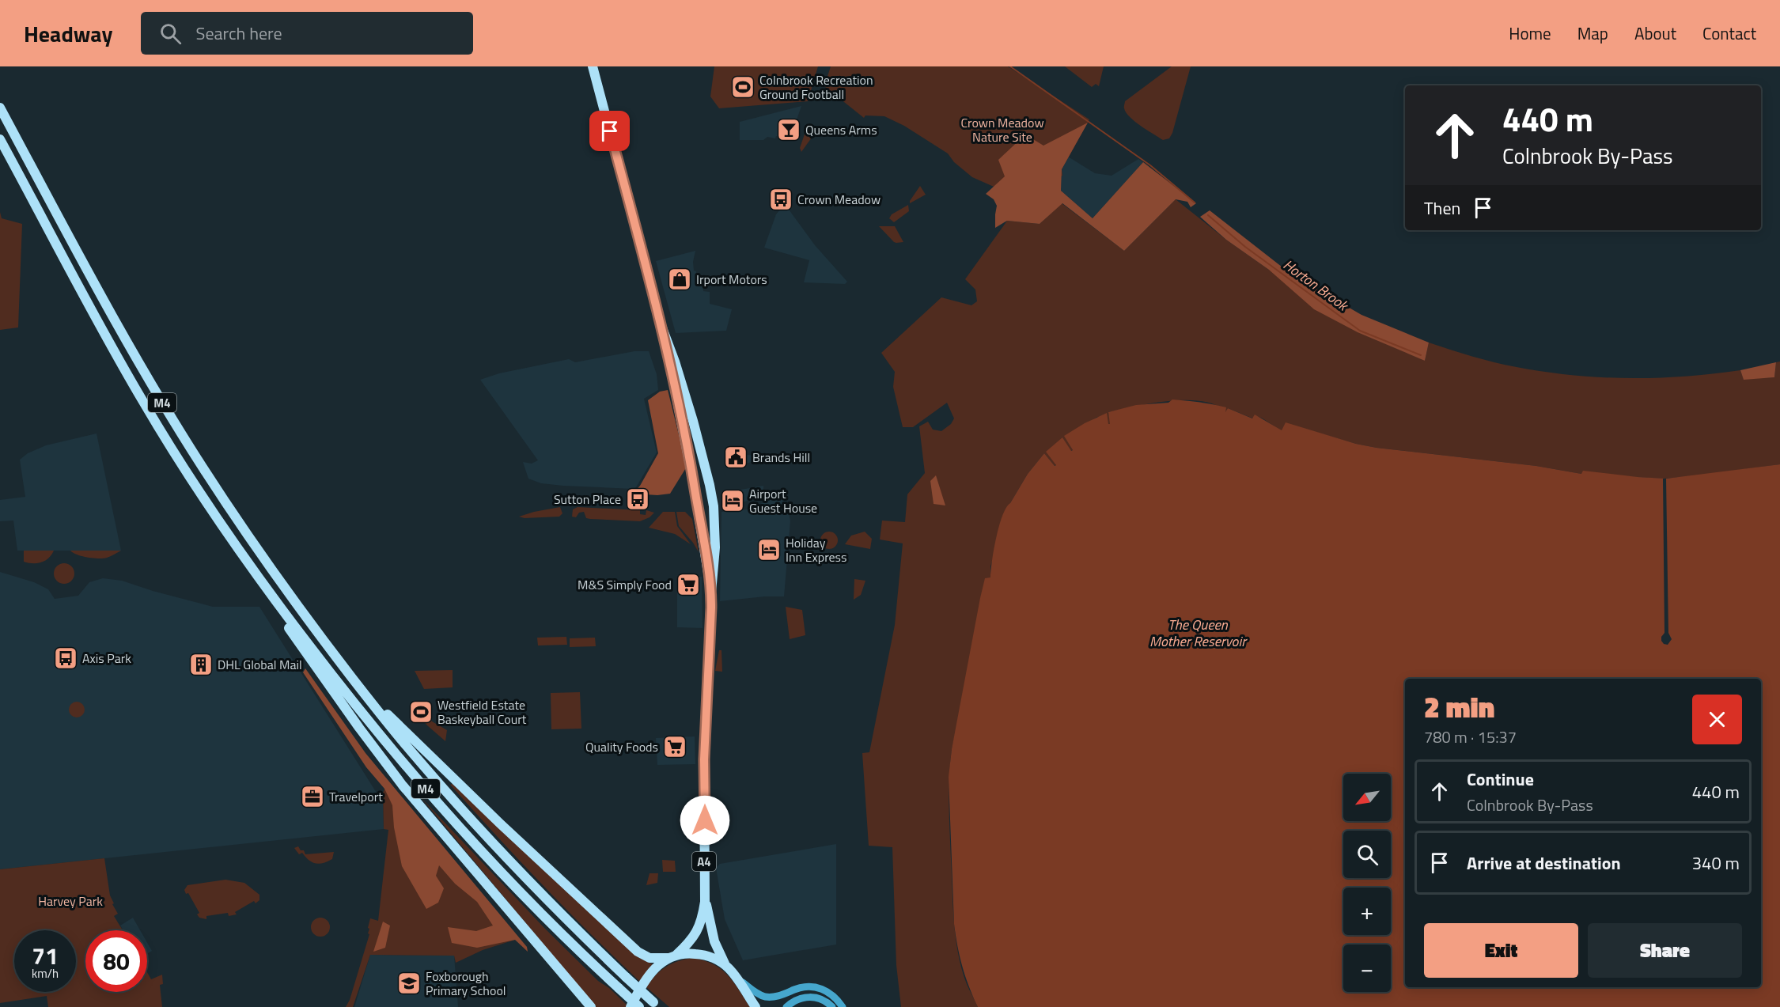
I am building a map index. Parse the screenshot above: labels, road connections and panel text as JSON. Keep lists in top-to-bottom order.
{
  "streets": {
    "highway": ["M4", "A4"]
  },
  "crossings": [
    ["M4", "A4"]
  ],
  "water": ["Horton Brook", "The Queen Mother Reservoir"],
  "parks": ["Crown Meadow Nature Site", "Harvey Park"],
  "places": {
    "sports": ["Colnbrook Recreation Ground Football", "Westfield Estate Baskeyball Court"],
    "bar": ["Queens Arms"],
    "bus stop": ["Crown Meadow", "Sutton Place", "Axis Park"],
    "shop": ["Irport Motors"],
    "public building": ["Brands Hill"],
    "hotel": ["Airport Guest House", "Holiday Inn Express"],
    "supermarket": ["M&S Simply Food", "Quality Foods"],
    "building": ["DHL Global Mail"],
    "office": ["Travelport"],
    "school or university": ["Foxborough Primary School"]
  },
  "north": "bottom left",
  "page": {
    "header": "Headway",
    "search": "Search here",
    "nav": [
      "Home",
      "Map",
      "About",
      "Contact"
    ],
    "turn": ["440 m", "Colnbrook By-Pass"],
    "then": "Then",
    "heading": ["2 min", "780 m · 15:37"],
    "list": [
      {
        "name": "Continue",
        "note": "Colnbrook By-Pass",
        "value": "440 m"
      },
      {
        "name": "Arrive at destination",
        "value": "340 m"
      }
    ],
    "map_buttons": ["+", "−"],
    "buttons": ["Exit", "Share"],
    "speed": "71 km/h",
    "limit": "80"
  }
}
